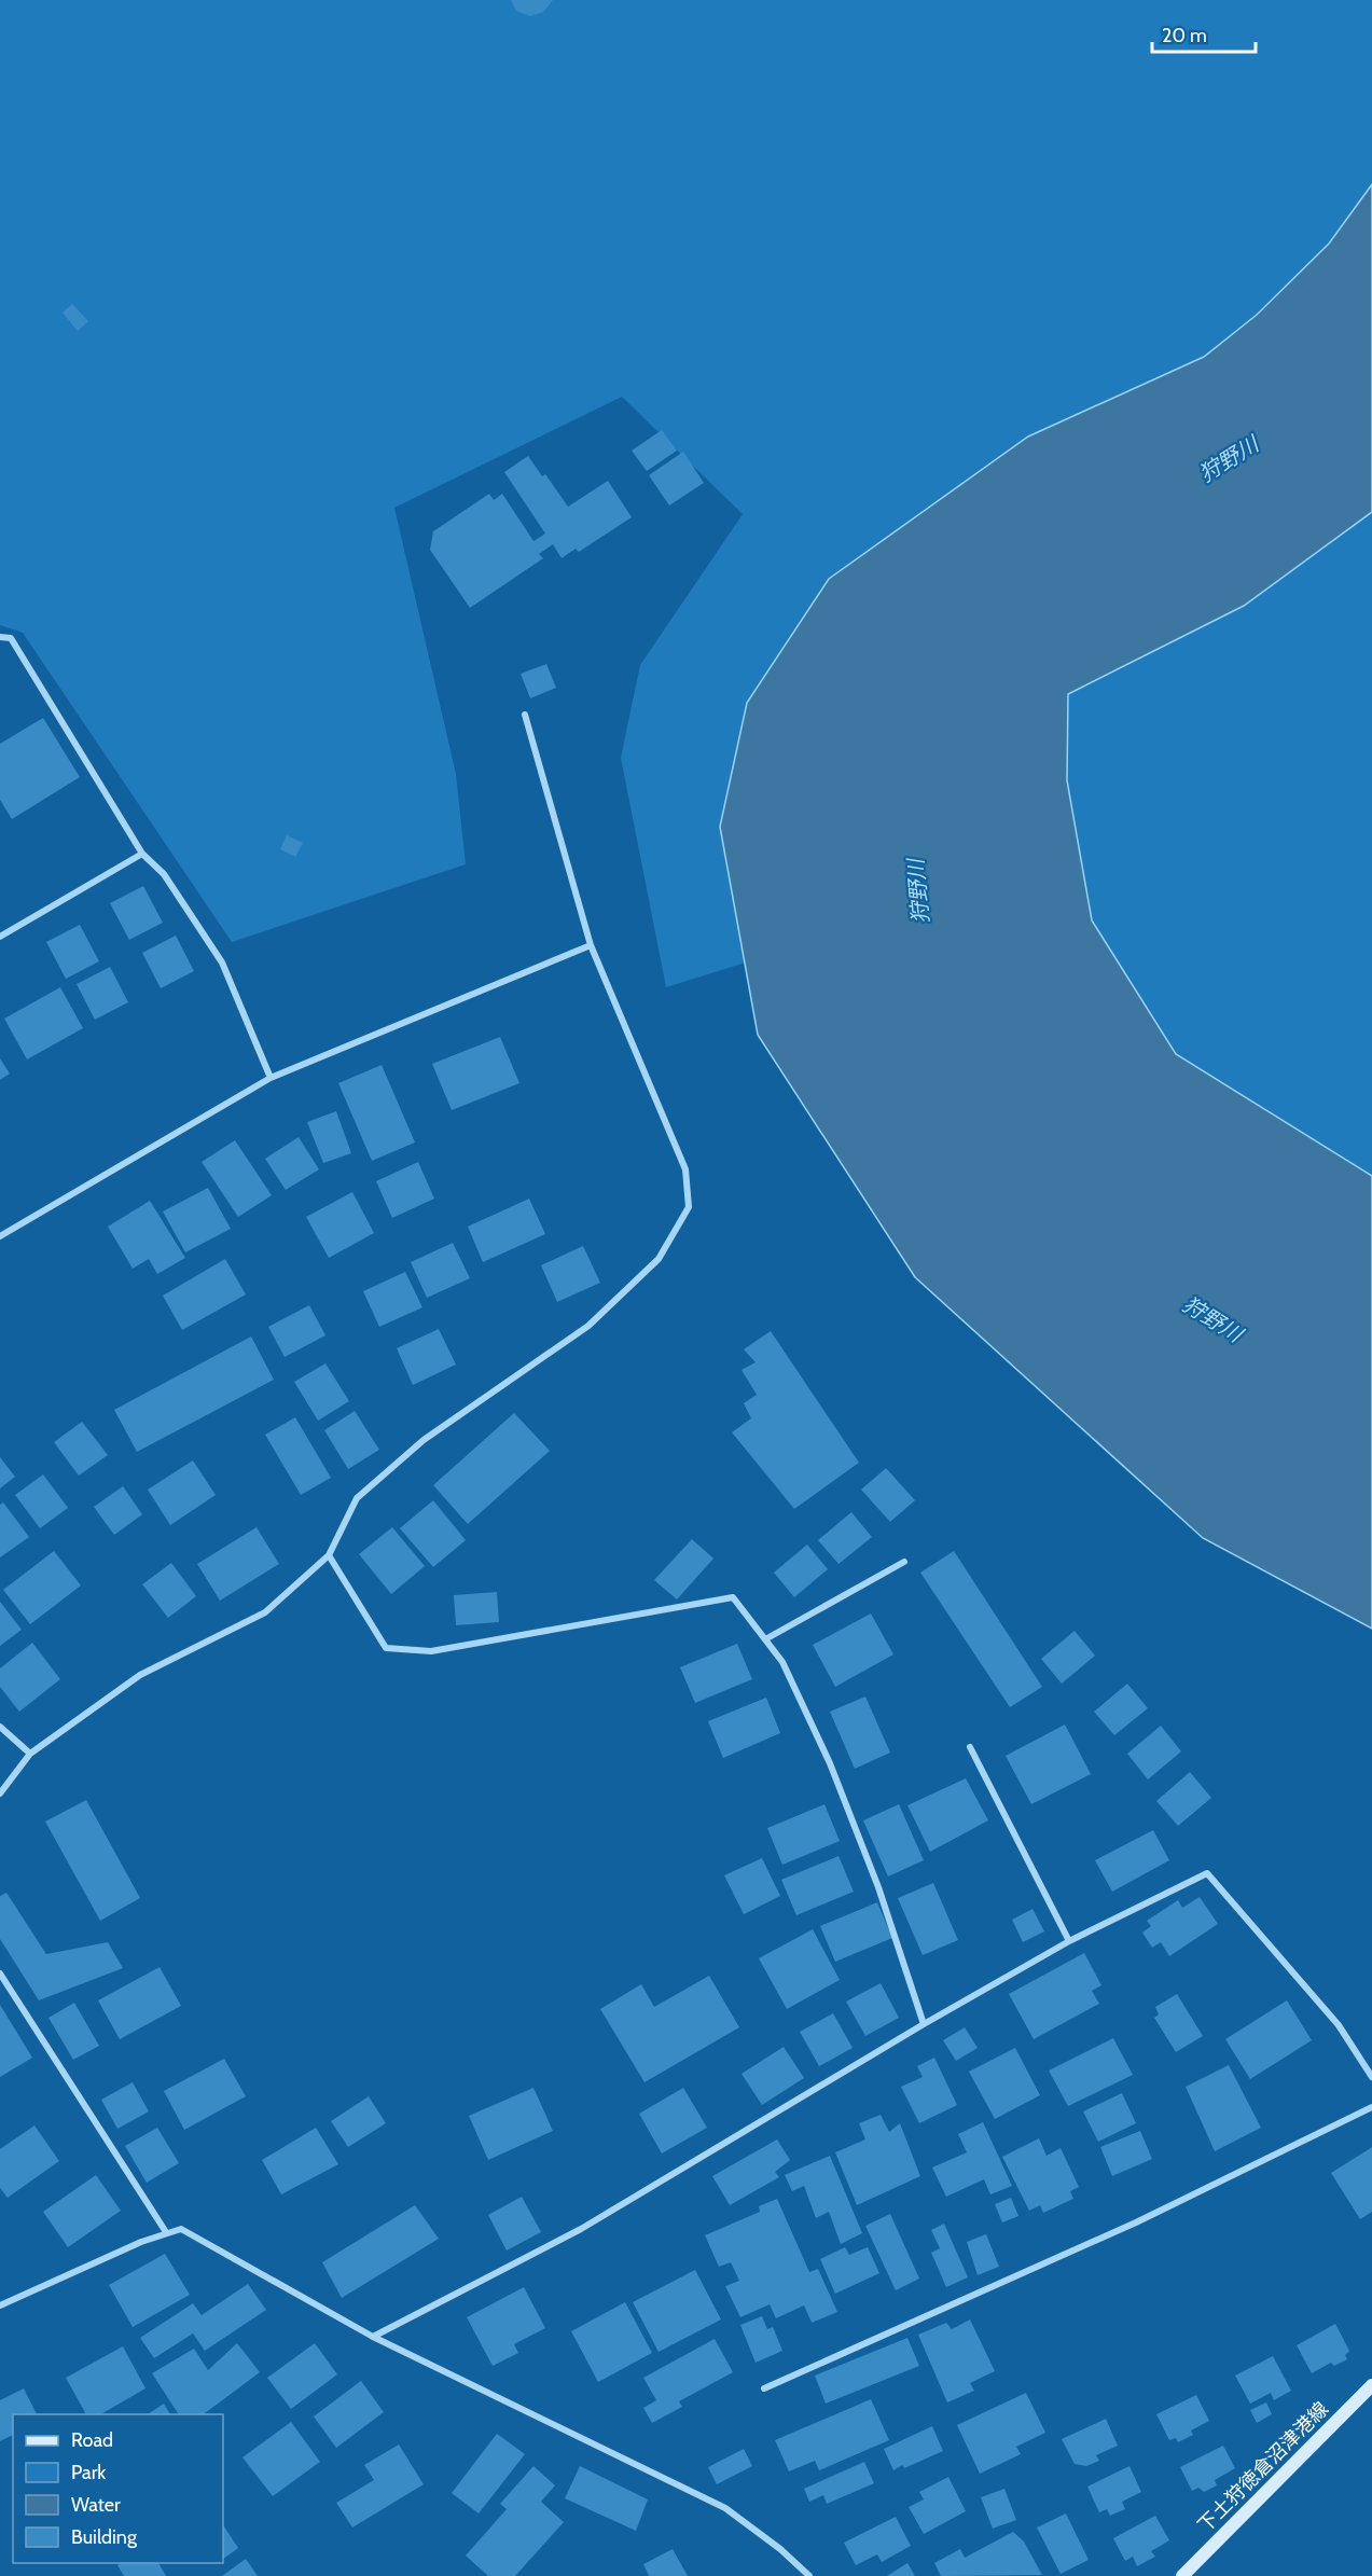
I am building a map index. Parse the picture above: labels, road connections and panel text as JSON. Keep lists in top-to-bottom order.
{
  "streets": {
    "main road": ["下土狩徳倉沼津港線"]
  },
  "water": ["狩野川"],
  "legend": [
    "Road",
    "Park",
    "Water",
    "Building"
  ],
  "scale_bar": "20 m"
}
